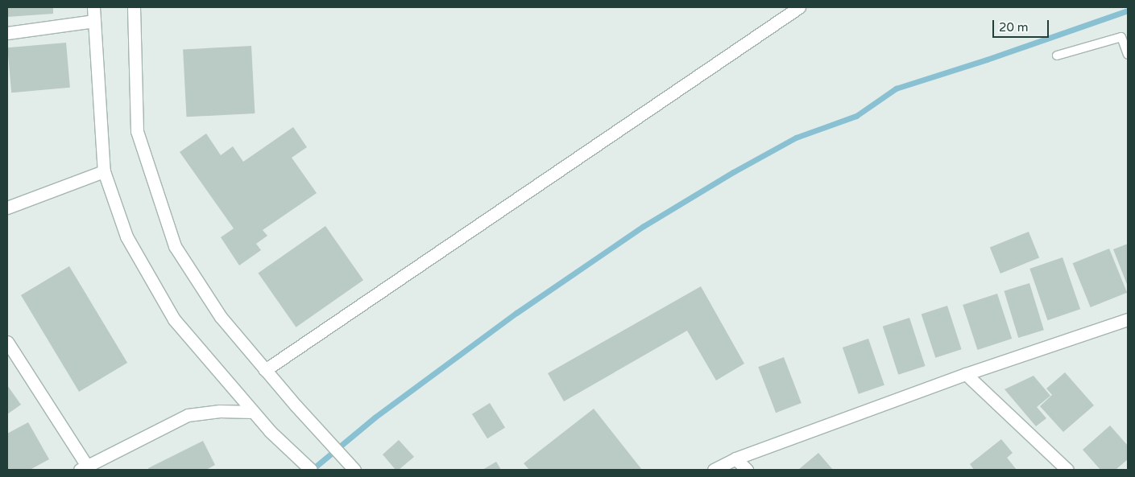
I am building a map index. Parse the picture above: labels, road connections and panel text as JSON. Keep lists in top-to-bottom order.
{
  "scale_bar": "20 m"
}
